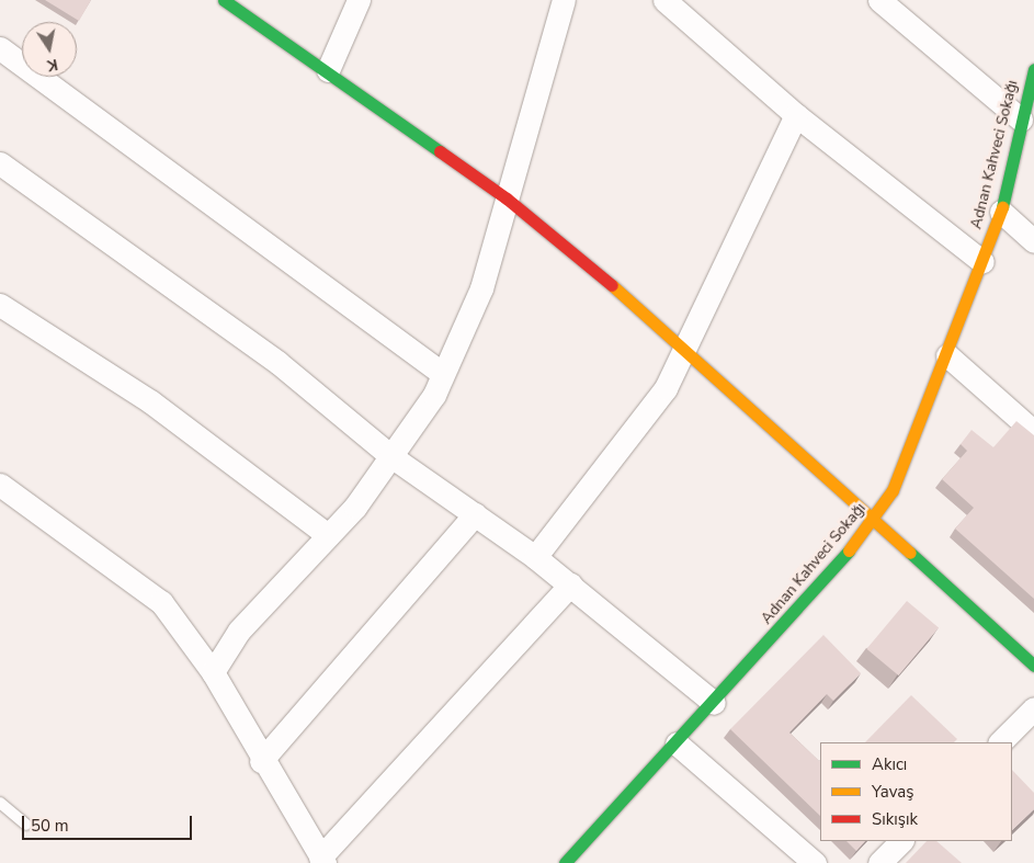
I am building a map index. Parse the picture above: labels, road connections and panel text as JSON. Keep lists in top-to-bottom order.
{
  "streets": {
    "street": ["Adnan Kahveci Sokağı"]
  },
  "legend": ["Akıcı", "Yavaş", "Sıkışık"],
  "scale_bar": "50 m",
  "north": "bottom"
}
